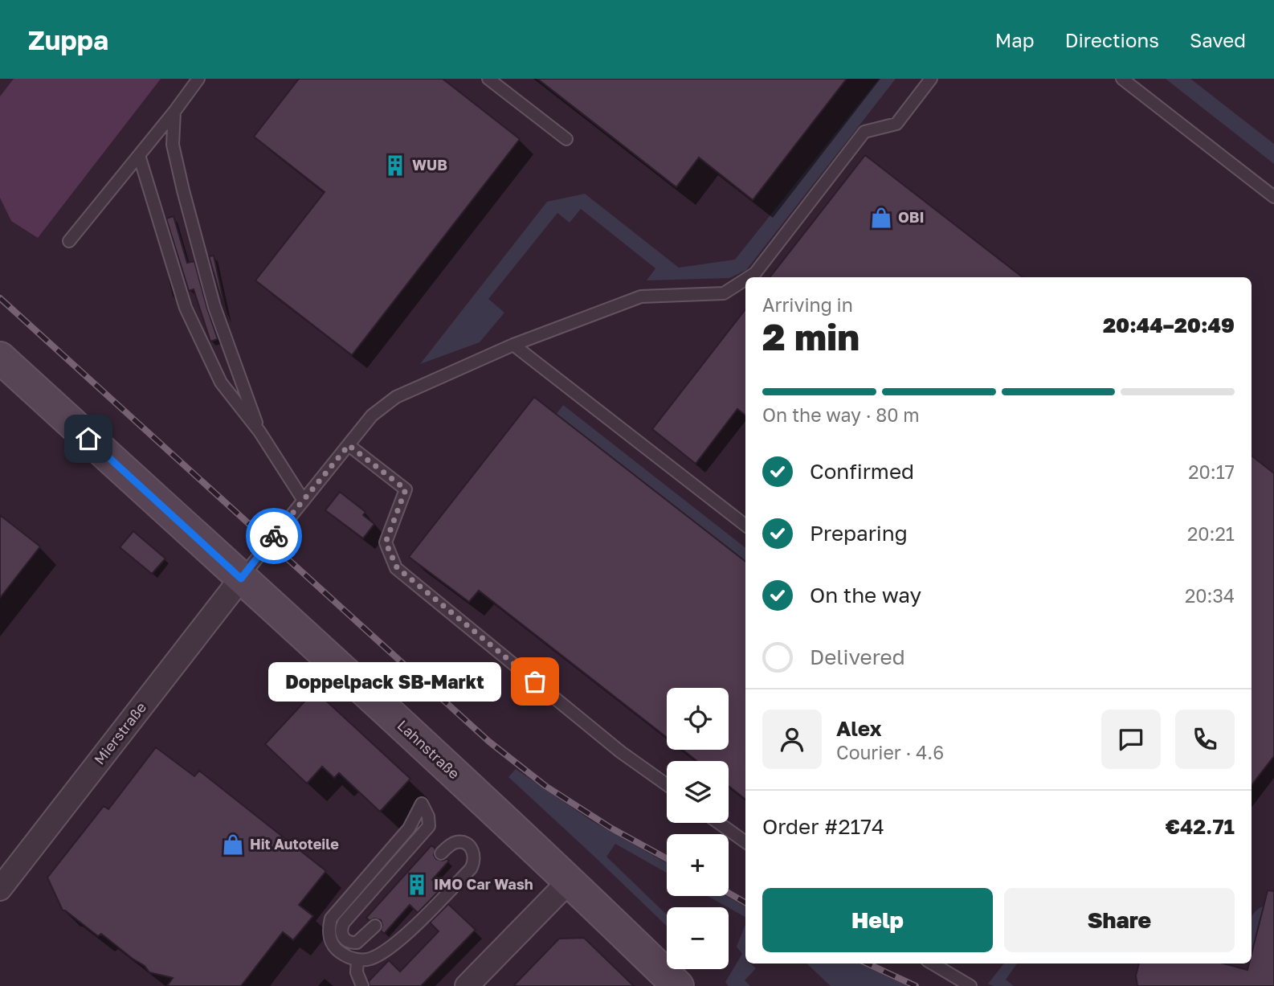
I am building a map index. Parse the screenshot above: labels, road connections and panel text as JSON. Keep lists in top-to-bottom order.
{
  "streets": {
    "street": ["Mierstraße", "Lahnstraße"]
  },
  "crossings": [
    ["Mierstraße", "Lahnstraße"]
  ],
  "places": {
    "building": ["WUB", "IMO Car Wash"],
    "shop": ["OBI", "Hit Autoteile"],
    "other": ["Doppelpack SB-Markt"]
  },
  "page": {
    "header": "Zuppa",
    "nav": ["Map", "Directions", "Saved"],
    "heading": ["2 min", "Arriving in", "20:44–20:49"],
    "panel": [
      "Alex",
      "Courier · 4.6",
      "Order #2174",
      "€42.71"
    ],
    "bar": "On the way · 80 m",
    "list": [
      ["Confirmed", "20:17"],
      ["Preparing", "20:21"],
      ["On the way", "20:34"],
      "Delivered"
    ],
    "bubble": "Doppelpack SB-Markt",
    "map_buttons": ["+", "−"],
    "buttons": ["Help", "Share"]
  }
}
